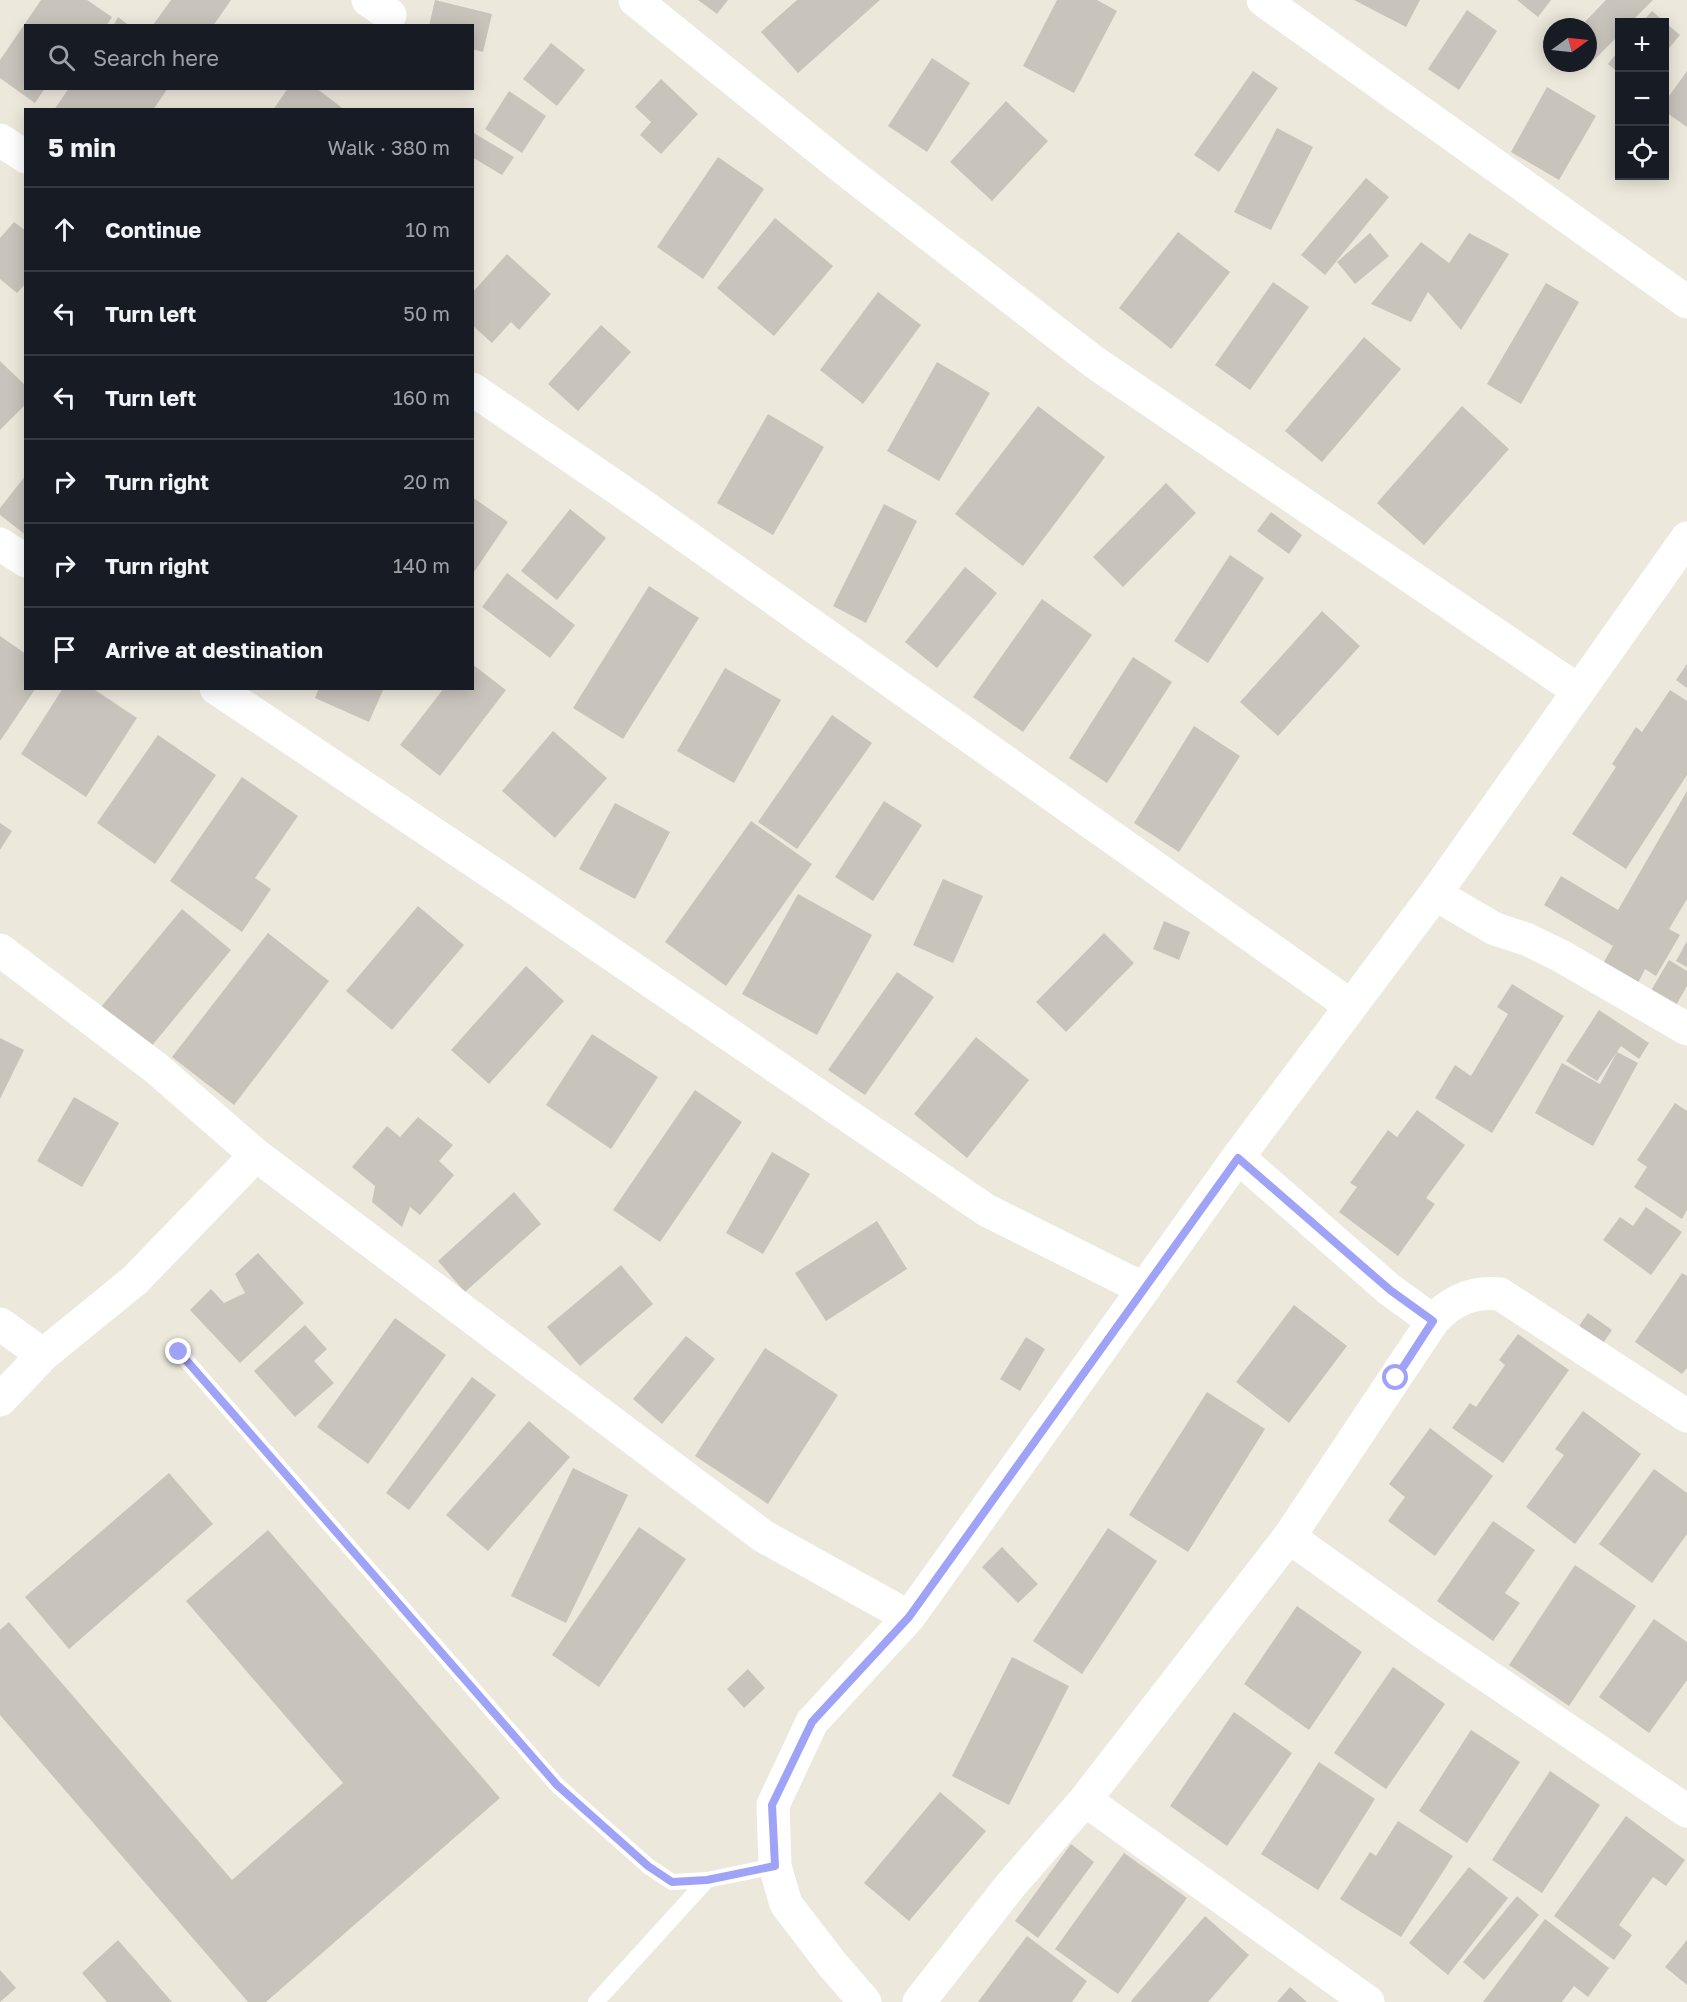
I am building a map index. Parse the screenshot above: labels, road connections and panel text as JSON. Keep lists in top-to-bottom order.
{
  "north": "right",
  "page": {
    "map_buttons": ["+", "−"],
    "search": "Search here",
    "heading": ["5 min", "Walk · 380 m"],
    "list": [
      ["Continue", "10 m"],
      ["Turn left", "50 m"],
      ["Turn left", "160 m"],
      ["Turn right", "20 m"],
      ["Turn right", "140 m"],
      "Arrive at destination"
    ]
  }
}
